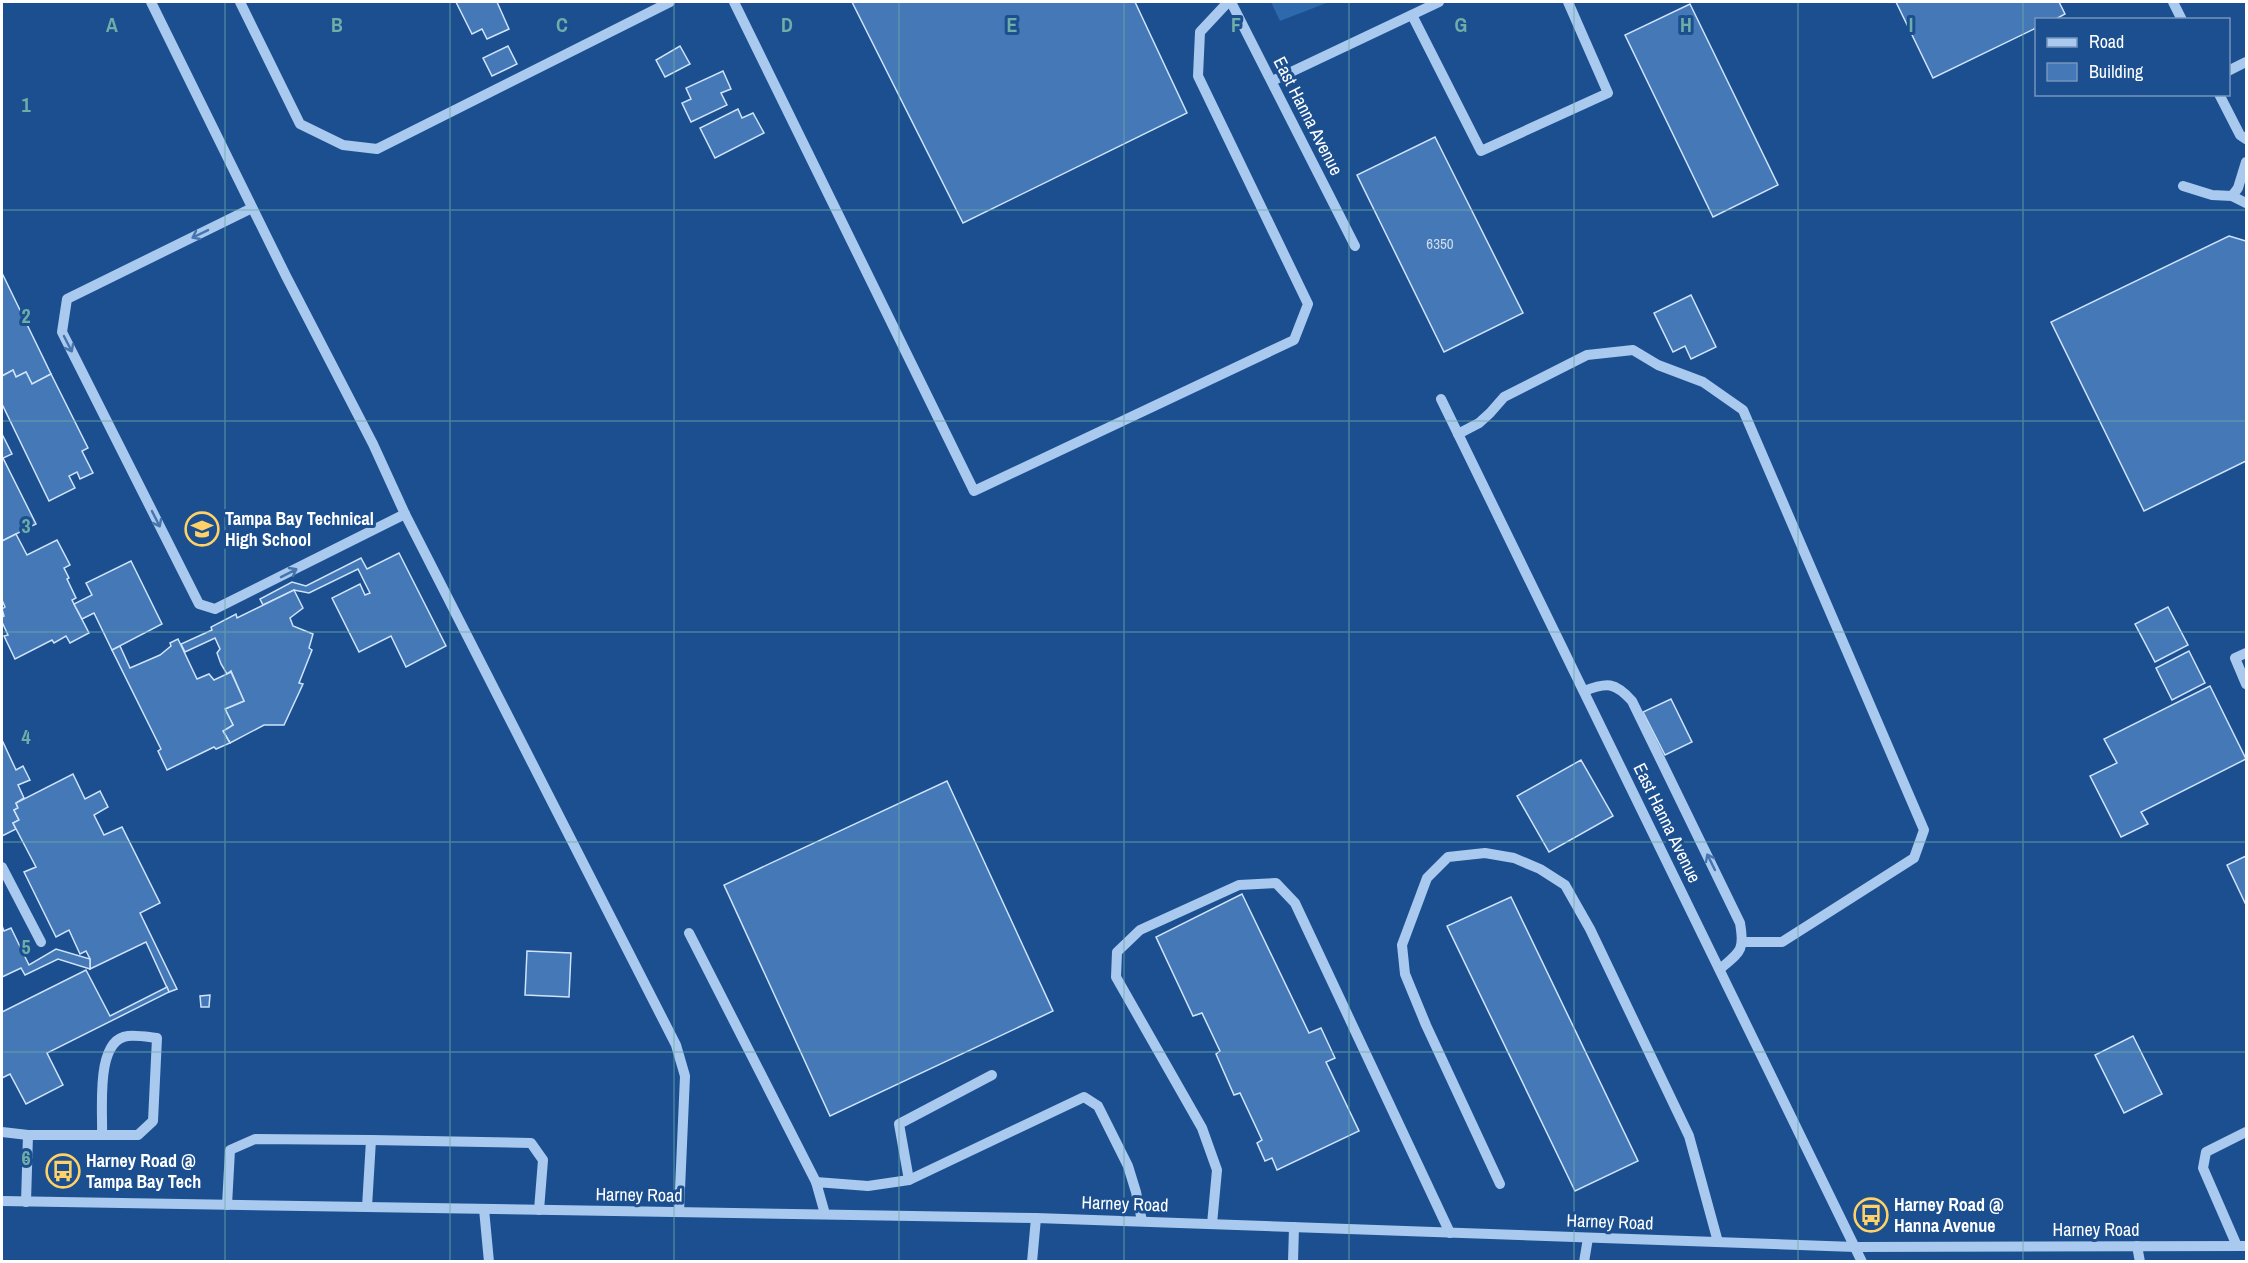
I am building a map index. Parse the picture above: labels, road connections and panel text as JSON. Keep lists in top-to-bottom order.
{
  "streets": {
    "street": ["East Hanna Avenue", "Harney Road"]
  },
  "crossings": [
    ["East Hanna Avenue", "Harney Road"]
  ],
  "places": {
    "school or university": ["Tampa Bay Technical High School"],
    "bus stop": ["Harney Road @ Tampa Bay Tech", "Harney Road @ Hanna Avenue"]
  },
  "house_numbers": ["6350"],
  "legend": ["Road", "Building"],
  "grid": {
    "columns": [
      "A",
      "B",
      "C",
      "D",
      "E",
      "F",
      "G",
      "H",
      "I"
    ],
    "rows": [
      "1",
      "2",
      "3",
      "4",
      "5",
      "6"
    ]
  }
}
